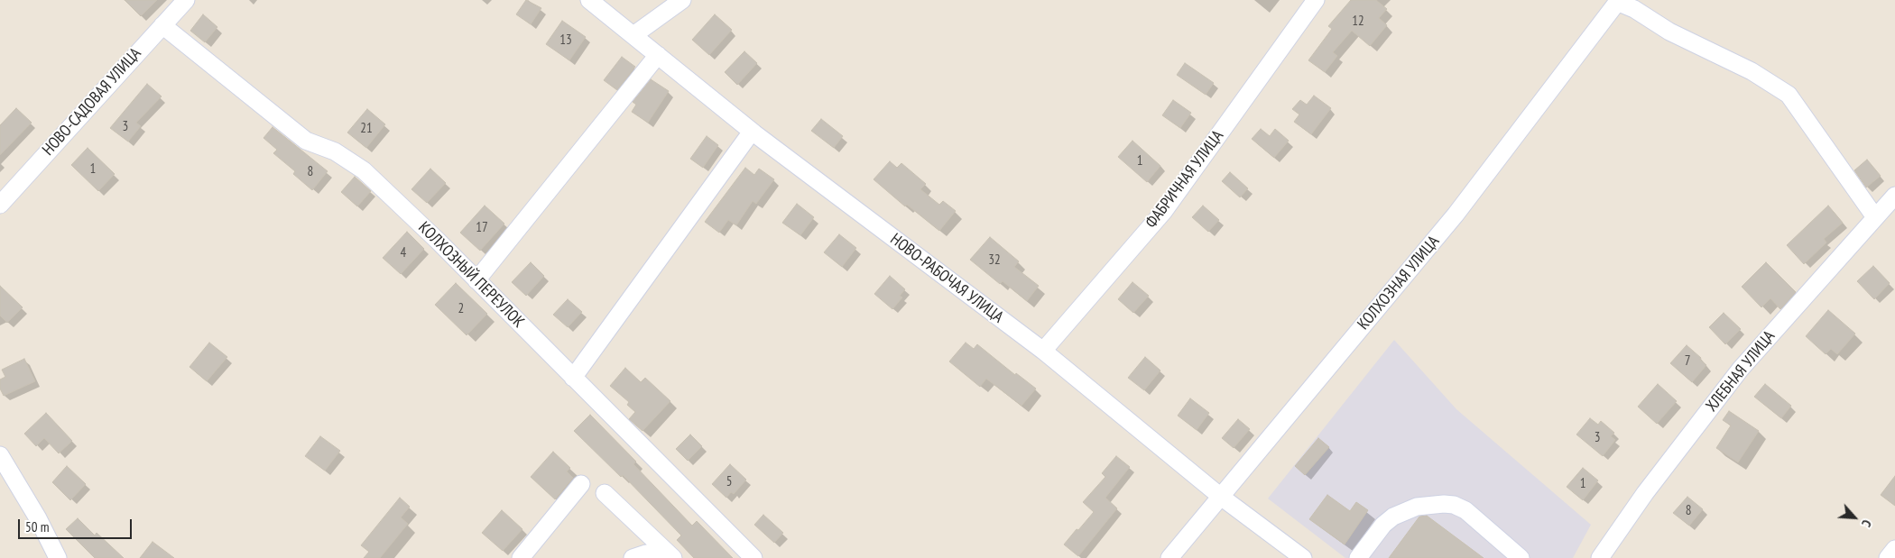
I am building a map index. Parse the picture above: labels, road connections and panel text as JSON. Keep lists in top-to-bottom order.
{
  "streets": {
    "street": [
      "НОВО-САДОВАЯ УЛИЦА",
      "ФАБРИЧНАЯ УЛИЦА",
      "КОЛХОЗНЫЙ ПЕРЕУЛОК",
      "НОВО-РАБОЧАЯ УЛИЦА",
      "КОЛХОЗНАЯ УЛИЦА",
      "ХЛЕБНАЯ УЛИЦА"
    ]
  },
  "crossings": [
    ["НОВО-САДОВАЯ УЛИЦА", "КОЛХОЗНЫЙ ПЕРЕУЛОК"],
    ["ФАБРИЧНАЯ УЛИЦА", "НОВО-РАБОЧАЯ УЛИЦА"],
    ["НОВО-РАБОЧАЯ УЛИЦА", "КОЛХОЗНАЯ УЛИЦА"]
  ],
  "house_numbers": [
    "12",
    "13",
    "3",
    "21",
    "1",
    "1",
    "8",
    "17",
    "4",
    "32",
    "2",
    "7",
    "3",
    "5",
    "1",
    "8"
  ],
  "scale_bar": "50 m",
  "north": "bottom right"
}
